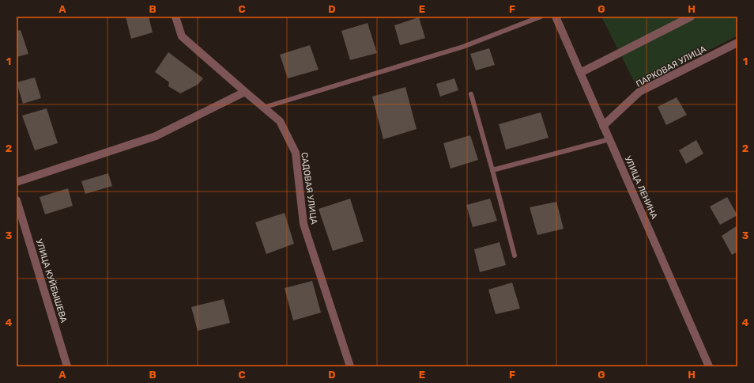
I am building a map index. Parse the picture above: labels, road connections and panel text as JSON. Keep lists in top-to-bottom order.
{
  "streets": {
    "street": [
      "ПАРКОВАЯ УЛИЦА",
      "УЛИЦА ЛЕНИНА",
      "САДОВАЯ УЛИЦА",
      "УЛИЦА КУЙБЫШЕВА"
    ]
  },
  "crossings": [
    ["ПАРКОВАЯ УЛИЦА", "УЛИЦА ЛЕНИНА"]
  ],
  "grid": {
    "columns": [
      "A",
      "B",
      "C",
      "D",
      "E",
      "F",
      "G",
      "H"
    ],
    "rows": [
      "1",
      "2",
      "3",
      "4"
    ]
  }
}
